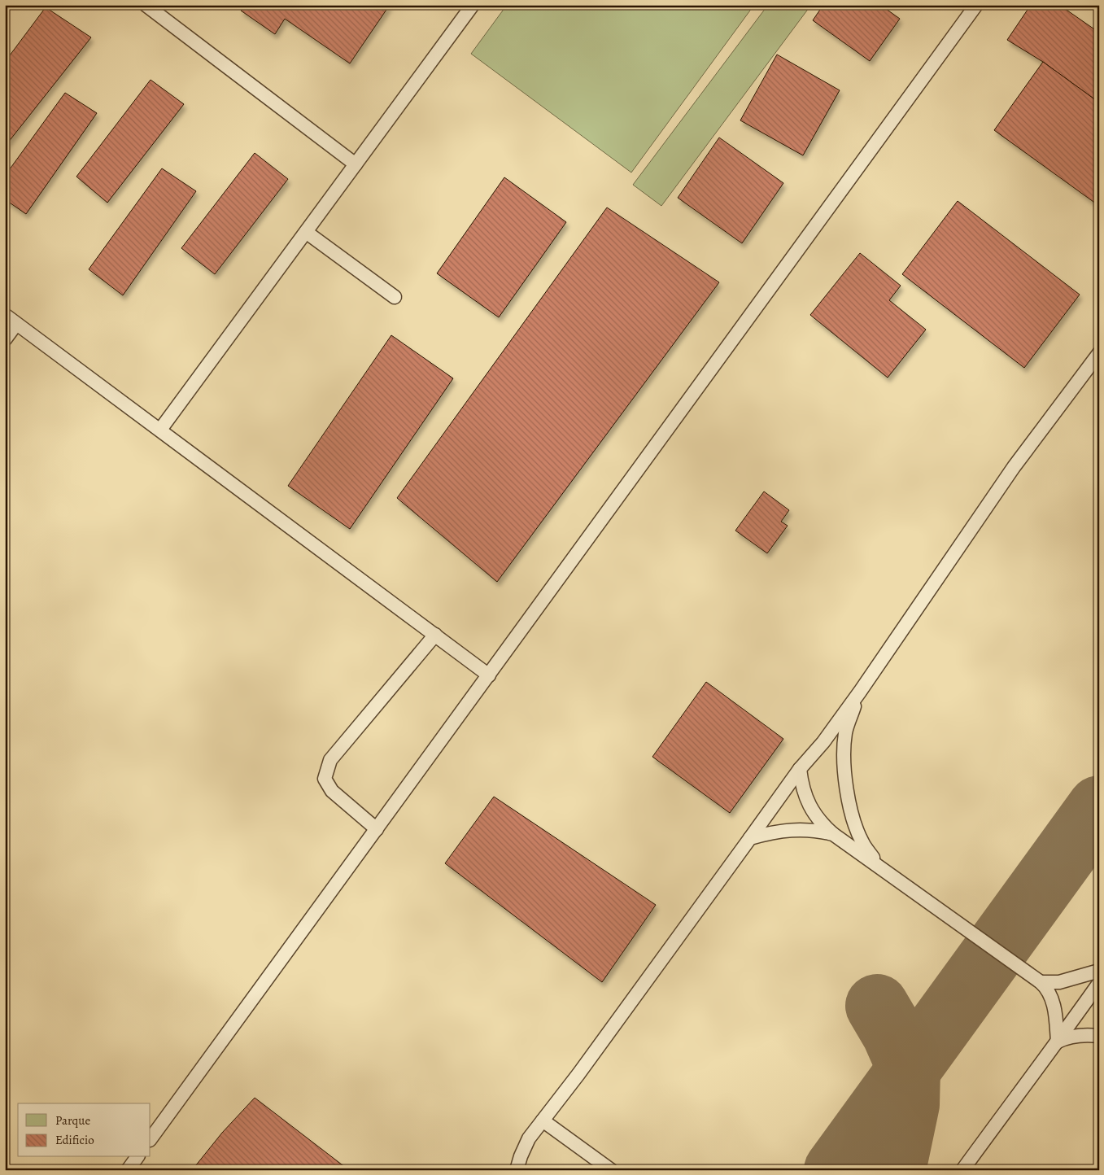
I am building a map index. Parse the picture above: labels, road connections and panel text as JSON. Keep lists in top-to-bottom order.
{
  "legend": ["Parque", "Edificio"]
}
